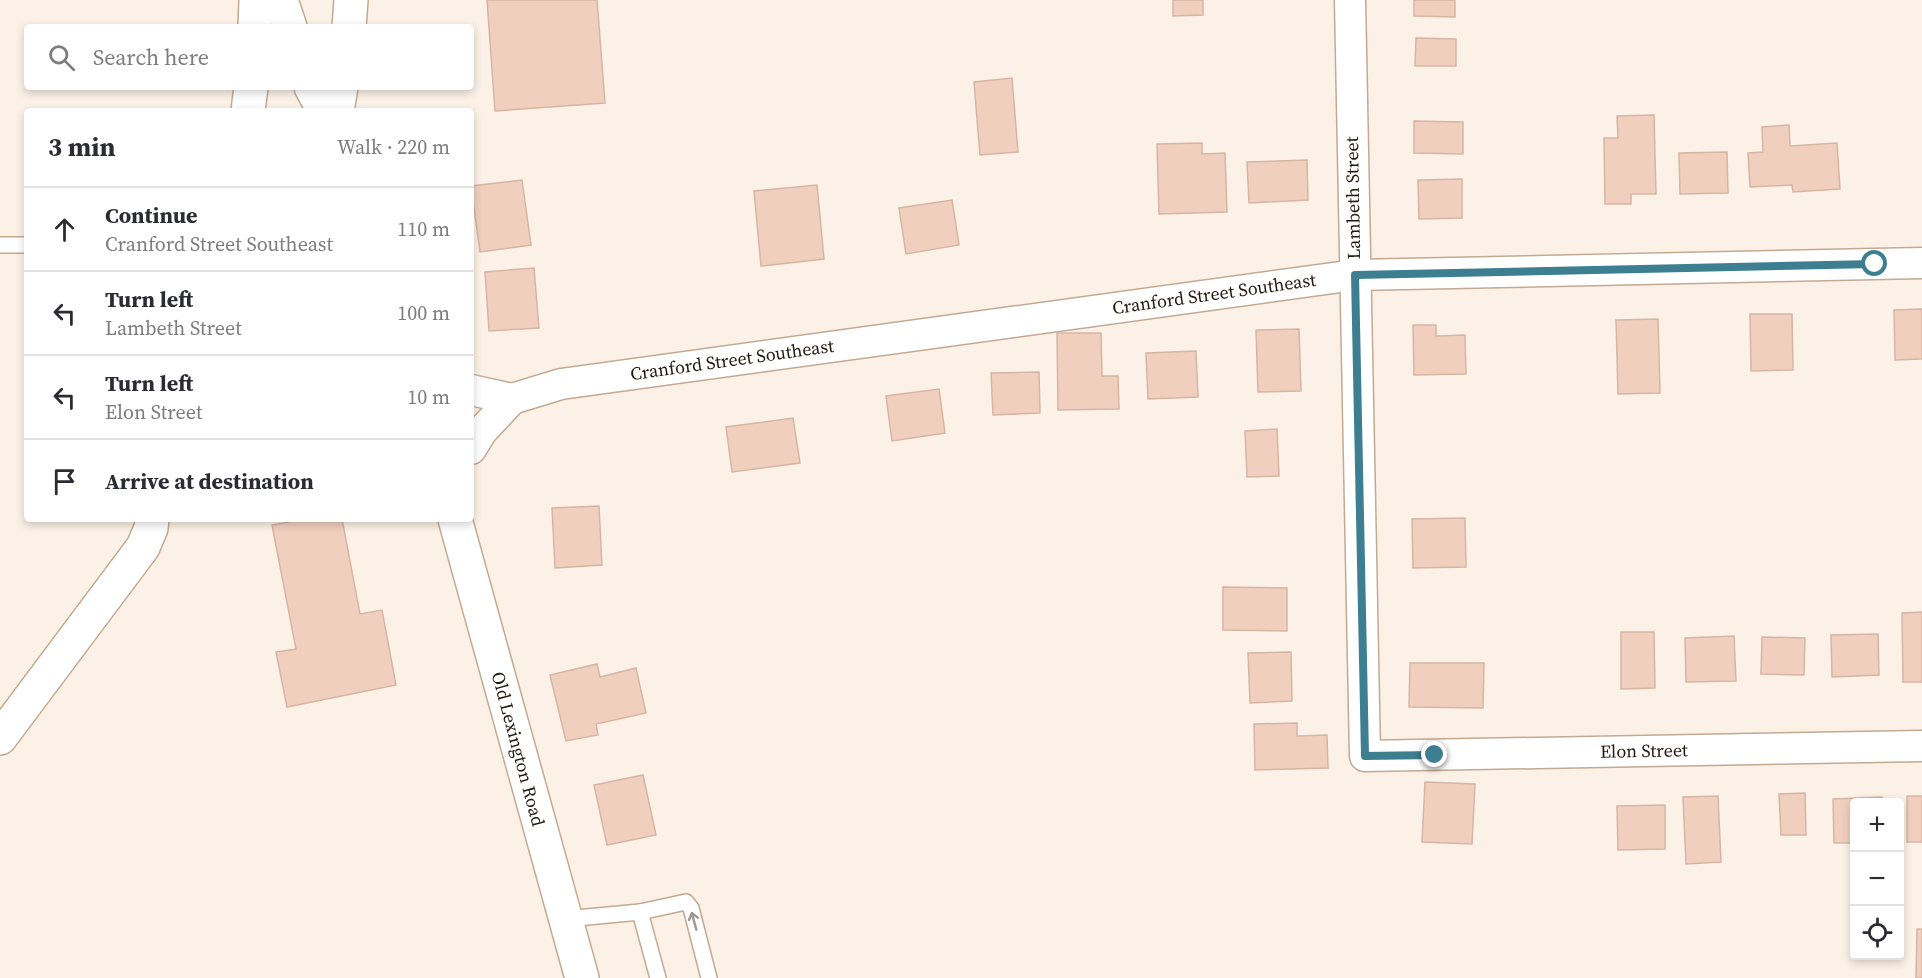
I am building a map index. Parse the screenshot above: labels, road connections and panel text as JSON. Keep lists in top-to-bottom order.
{
  "streets": {
    "street": [
      "Lambeth Street",
      "Cranford Street Southeast",
      "Old Lexington Road",
      "Elon Street"
    ]
  },
  "crossings": [
    ["Lambeth Street", "Cranford Street Southeast"],
    ["Lambeth Street", "Elon Street"]
  ],
  "page": {
    "search": "Search here",
    "heading": ["3 min", "Walk · 220 m"],
    "list": [
      ["Continue", "Cranford Street Southeast", "110 m"],
      ["Turn left", "Lambeth Street", "100 m"],
      ["Turn left", "Elon Street", "10 m"],
      "Arrive at destination"
    ],
    "map_buttons": ["+", "−"]
  }
}
